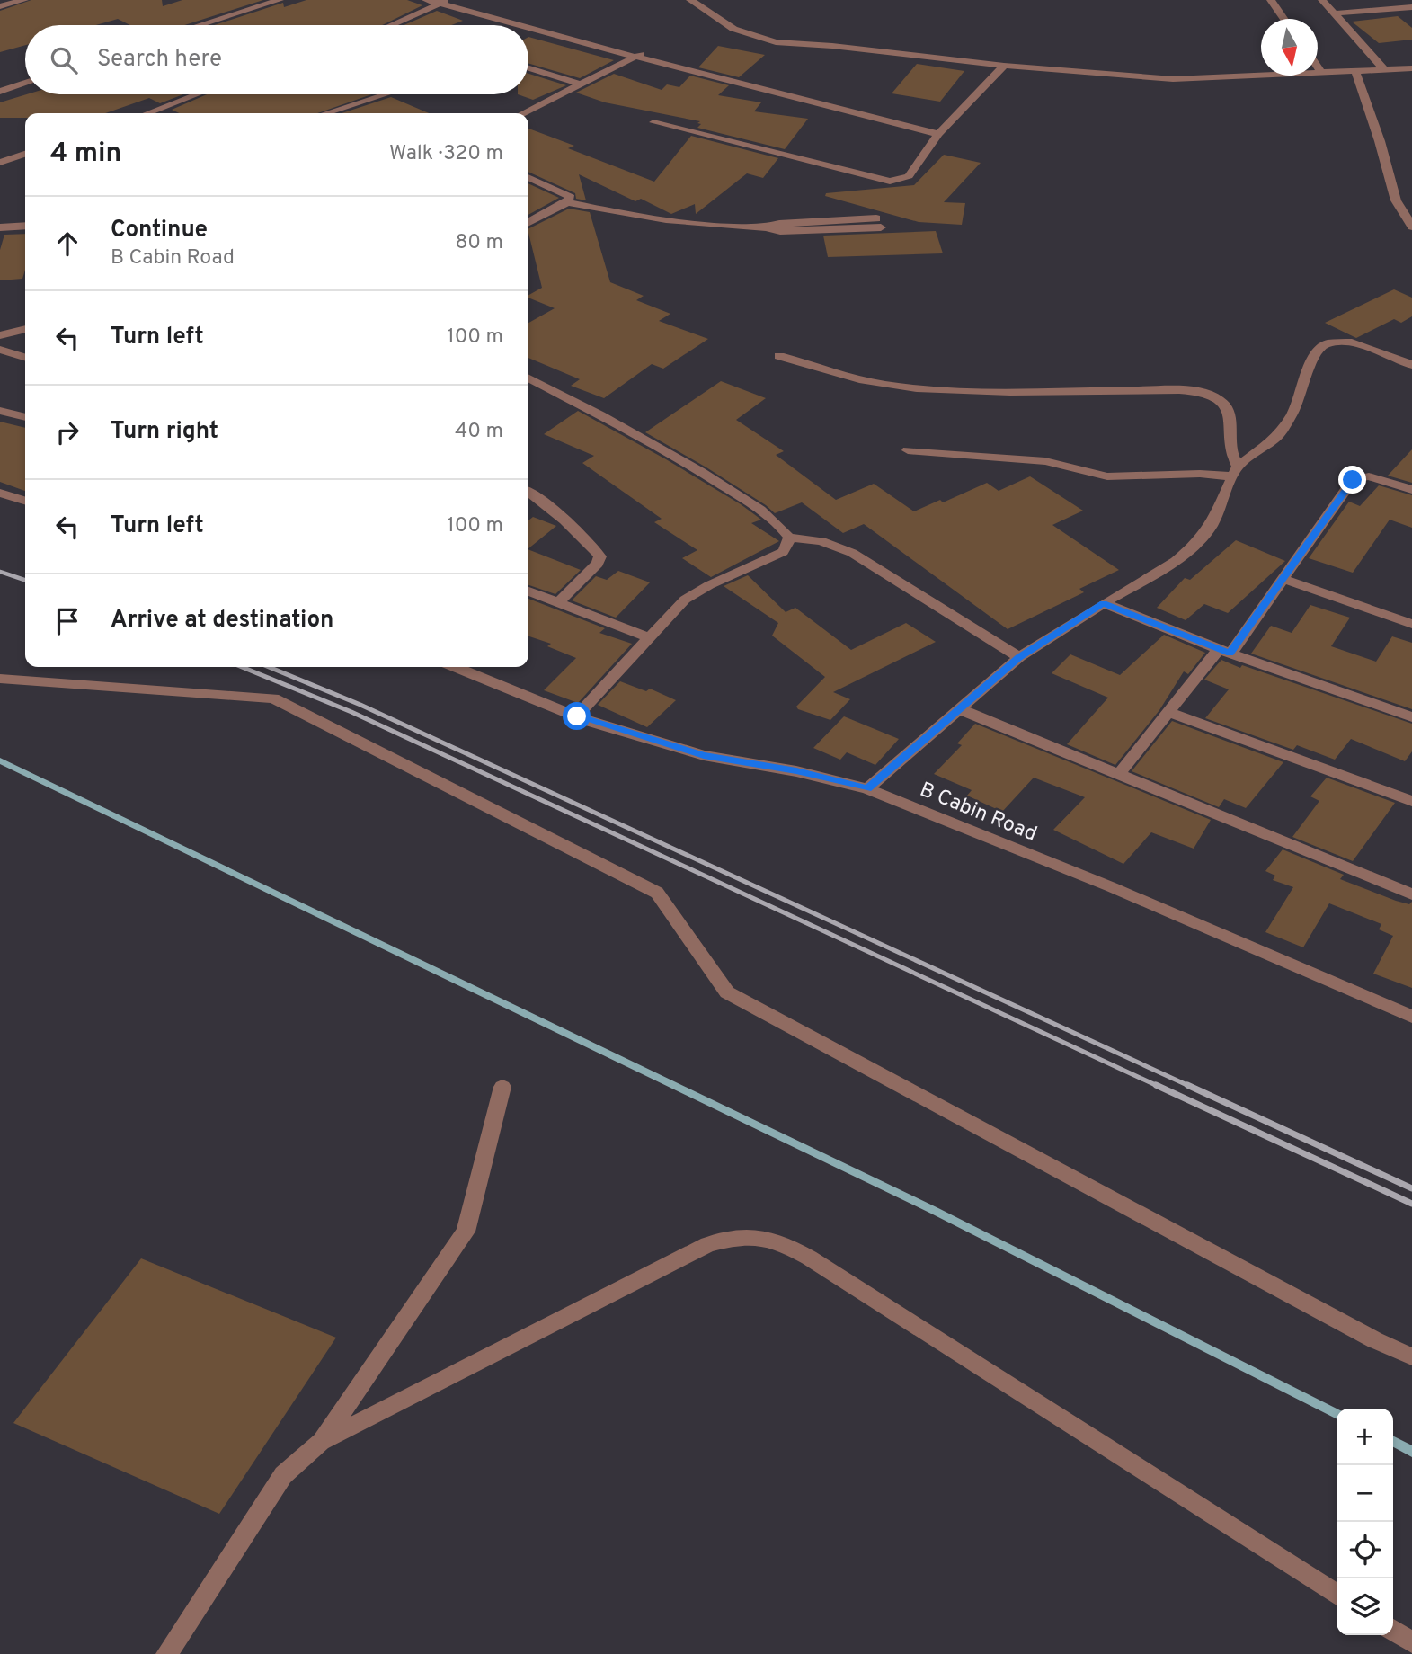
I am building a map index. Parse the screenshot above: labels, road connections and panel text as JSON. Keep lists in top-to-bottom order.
{
  "streets": {
    "street": ["B Cabin Road"]
  },
  "north": "bottom",
  "page": {
    "search": "Search here",
    "heading": ["4 min", "Walk · 320 m"],
    "list": [
      ["Continue", "B Cabin Road", "80 m"],
      ["Turn left", "100 m"],
      ["Turn right", "40 m"],
      ["Turn left", "100 m"],
      "Arrive at destination"
    ],
    "map_buttons": ["+", "−"]
  }
}
